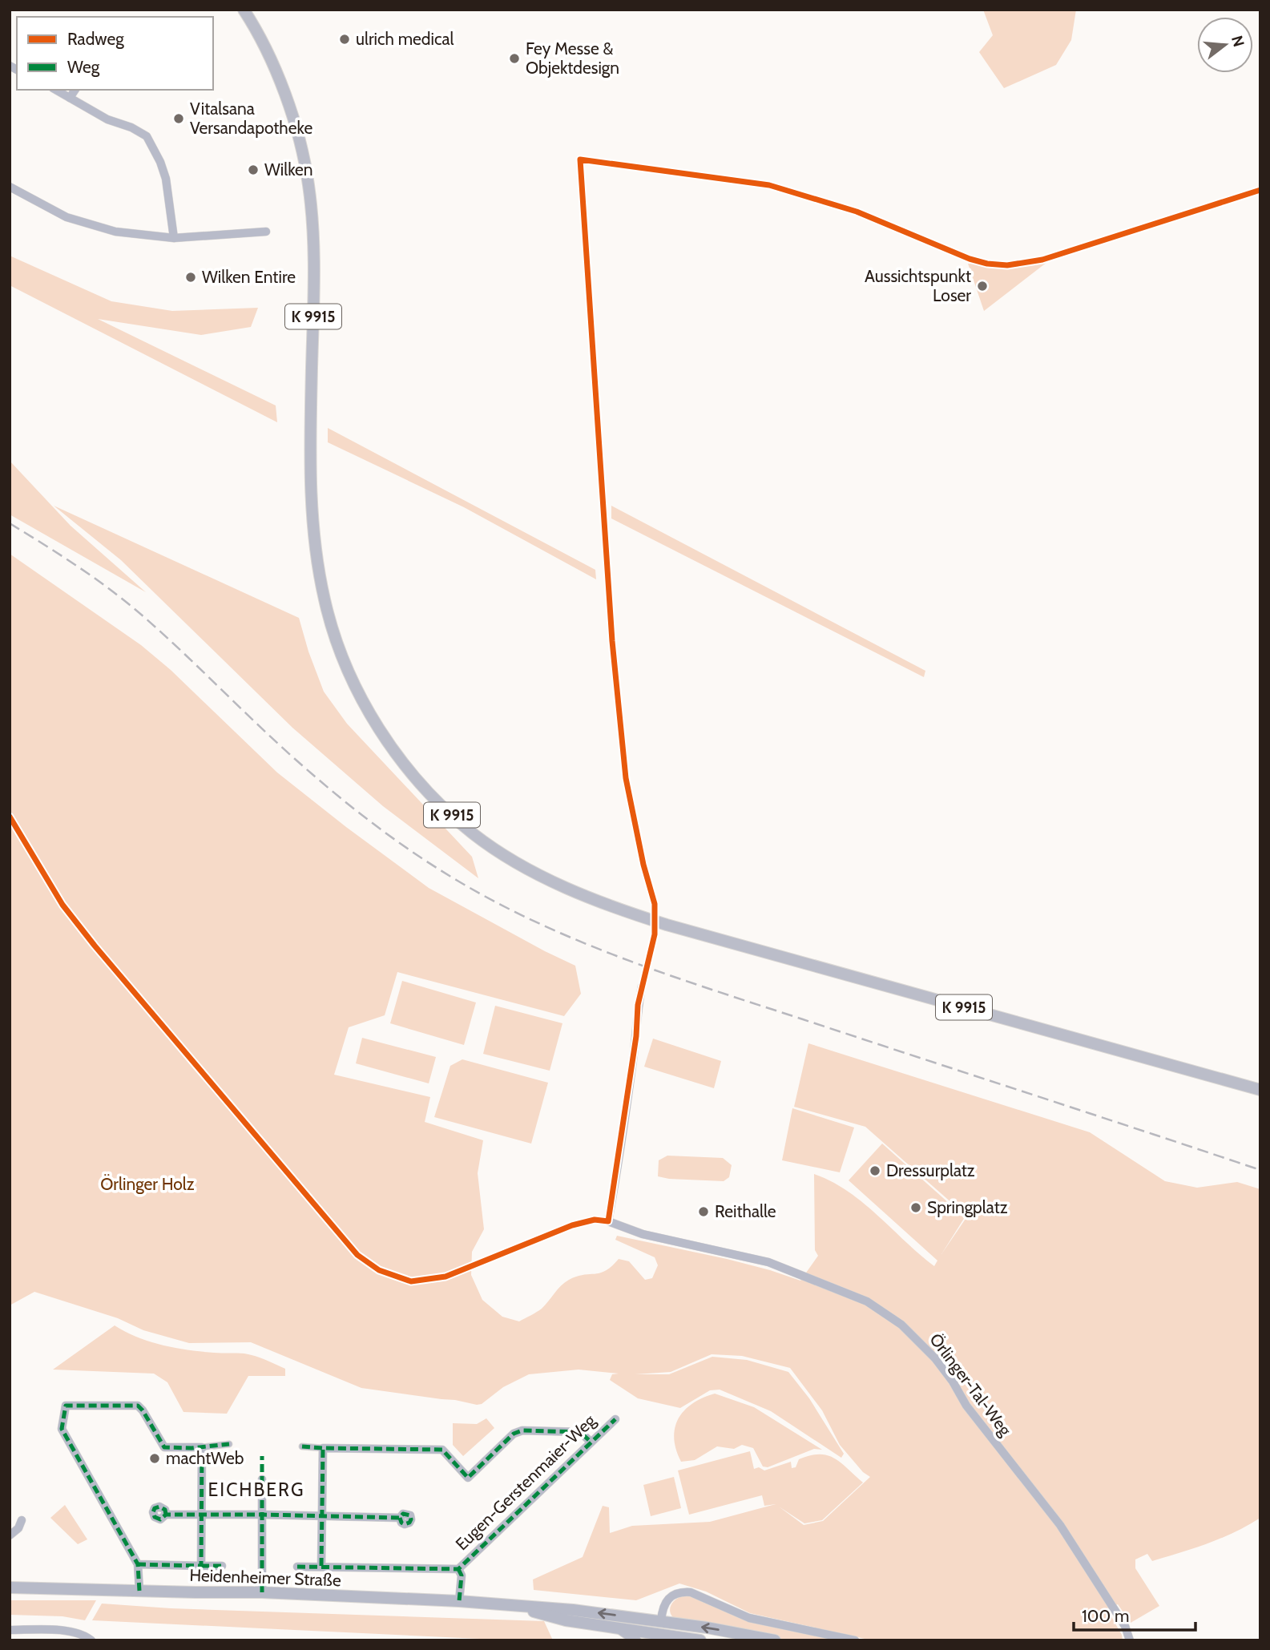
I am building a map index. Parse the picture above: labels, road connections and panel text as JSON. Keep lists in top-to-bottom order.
{
  "streets": {
    "main road": ["K 9915", "Heidenheimer Straße"],
    "street": ["Örlinger-Tal-Weg", "Eugen-Gerstenmaier-Weg"]
  },
  "crossings": [
    ["Eugen-Gerstenmaier-Weg", "Heidenheimer Straße"]
  ],
  "districts": ["EICHBERG"],
  "parks": ["Örlinger Holz"],
  "places": [
    "ulrich medical",
    "Fey Messe & Objektdesign",
    "Vitalsana Versandapotheke",
    "Wilken",
    "Wilken Entire",
    "Aussichtspunkt Loser",
    "Dressurplatz",
    "Springplatz",
    "Reithalle",
    "machtWeb"
  ],
  "legend": ["Radweg", "Weg"],
  "scale_bar": "100 m",
  "north": "right"
}
